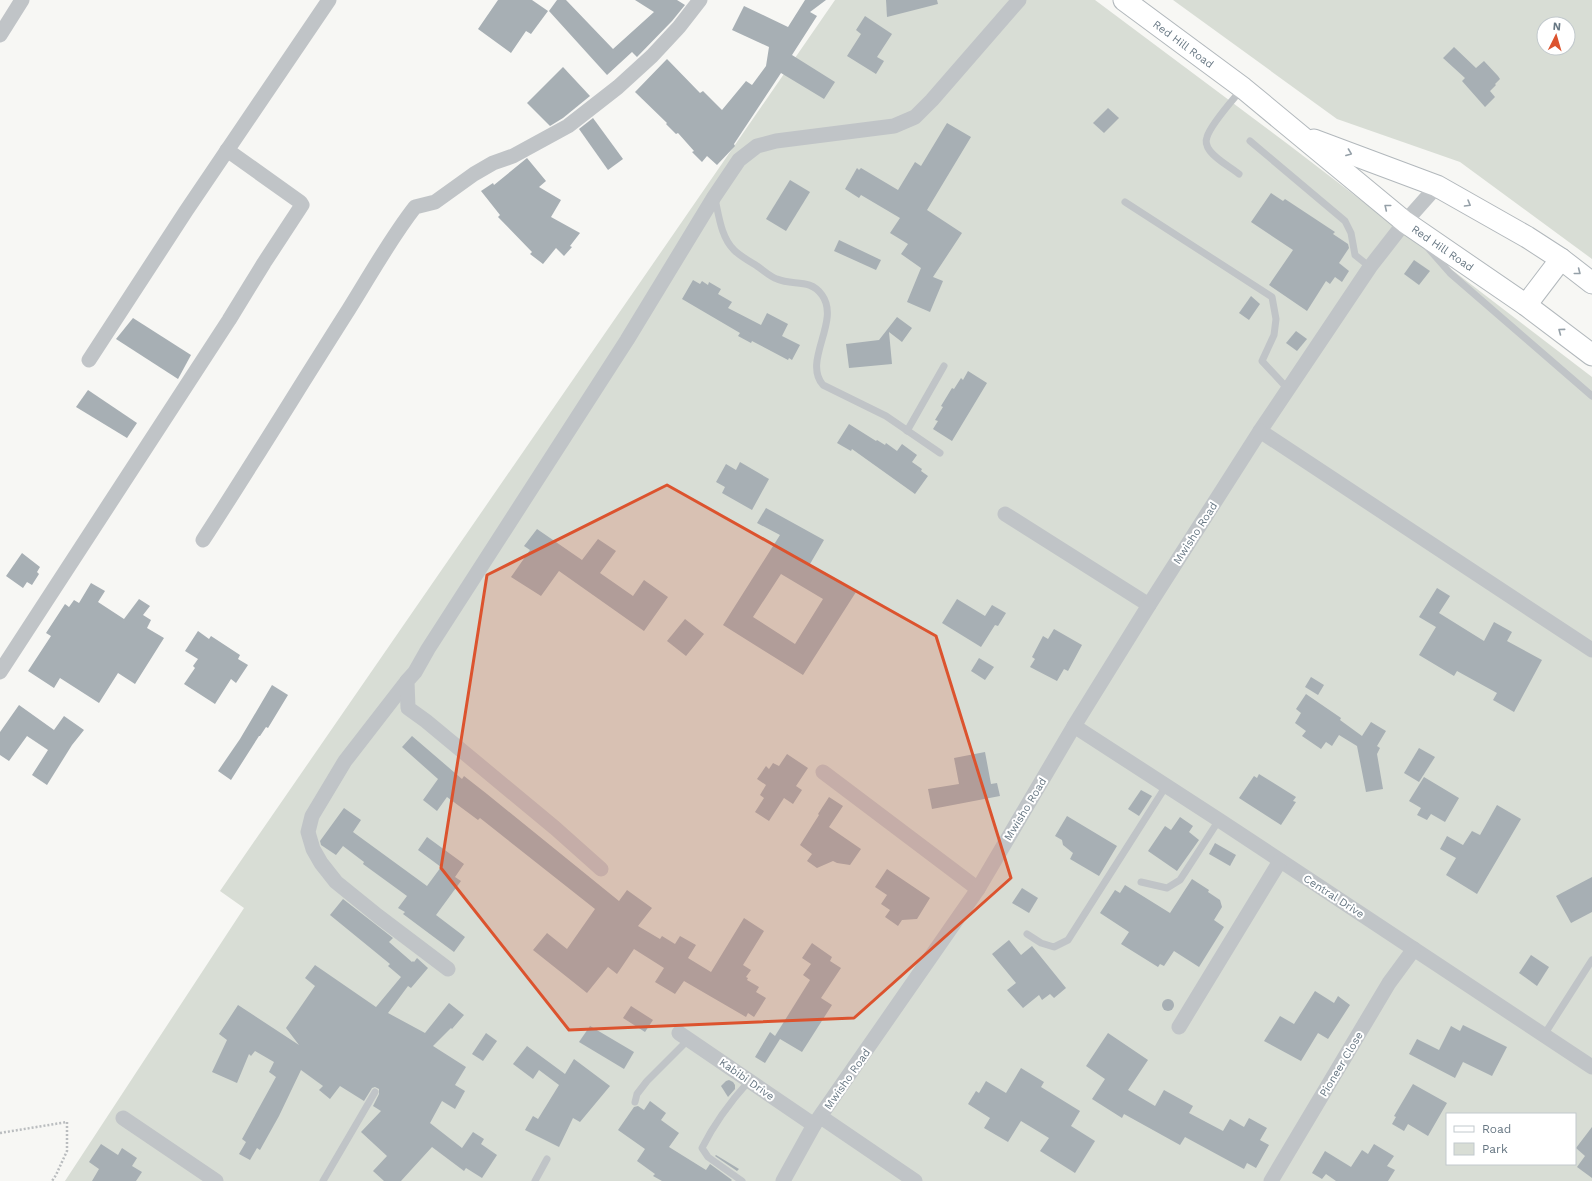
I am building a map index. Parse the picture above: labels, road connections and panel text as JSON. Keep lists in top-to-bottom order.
{
  "streets": {
    "main road": ["Red Hill Road"],
    "street": [
      "Mwisho Road",
      "Central Drive",
      "Pioneer Close",
      "Kabibi Drive"
    ]
  },
  "crossings": [
    ["Red Hill Road", "Mwisho Road"],
    ["Mwisho Road", "Central Drive"],
    ["Mwisho Road", "Kabibi Drive"],
    ["Central Drive", "Pioneer Close"]
  ],
  "legend": ["Road", "Park"],
  "north": "top"
}
